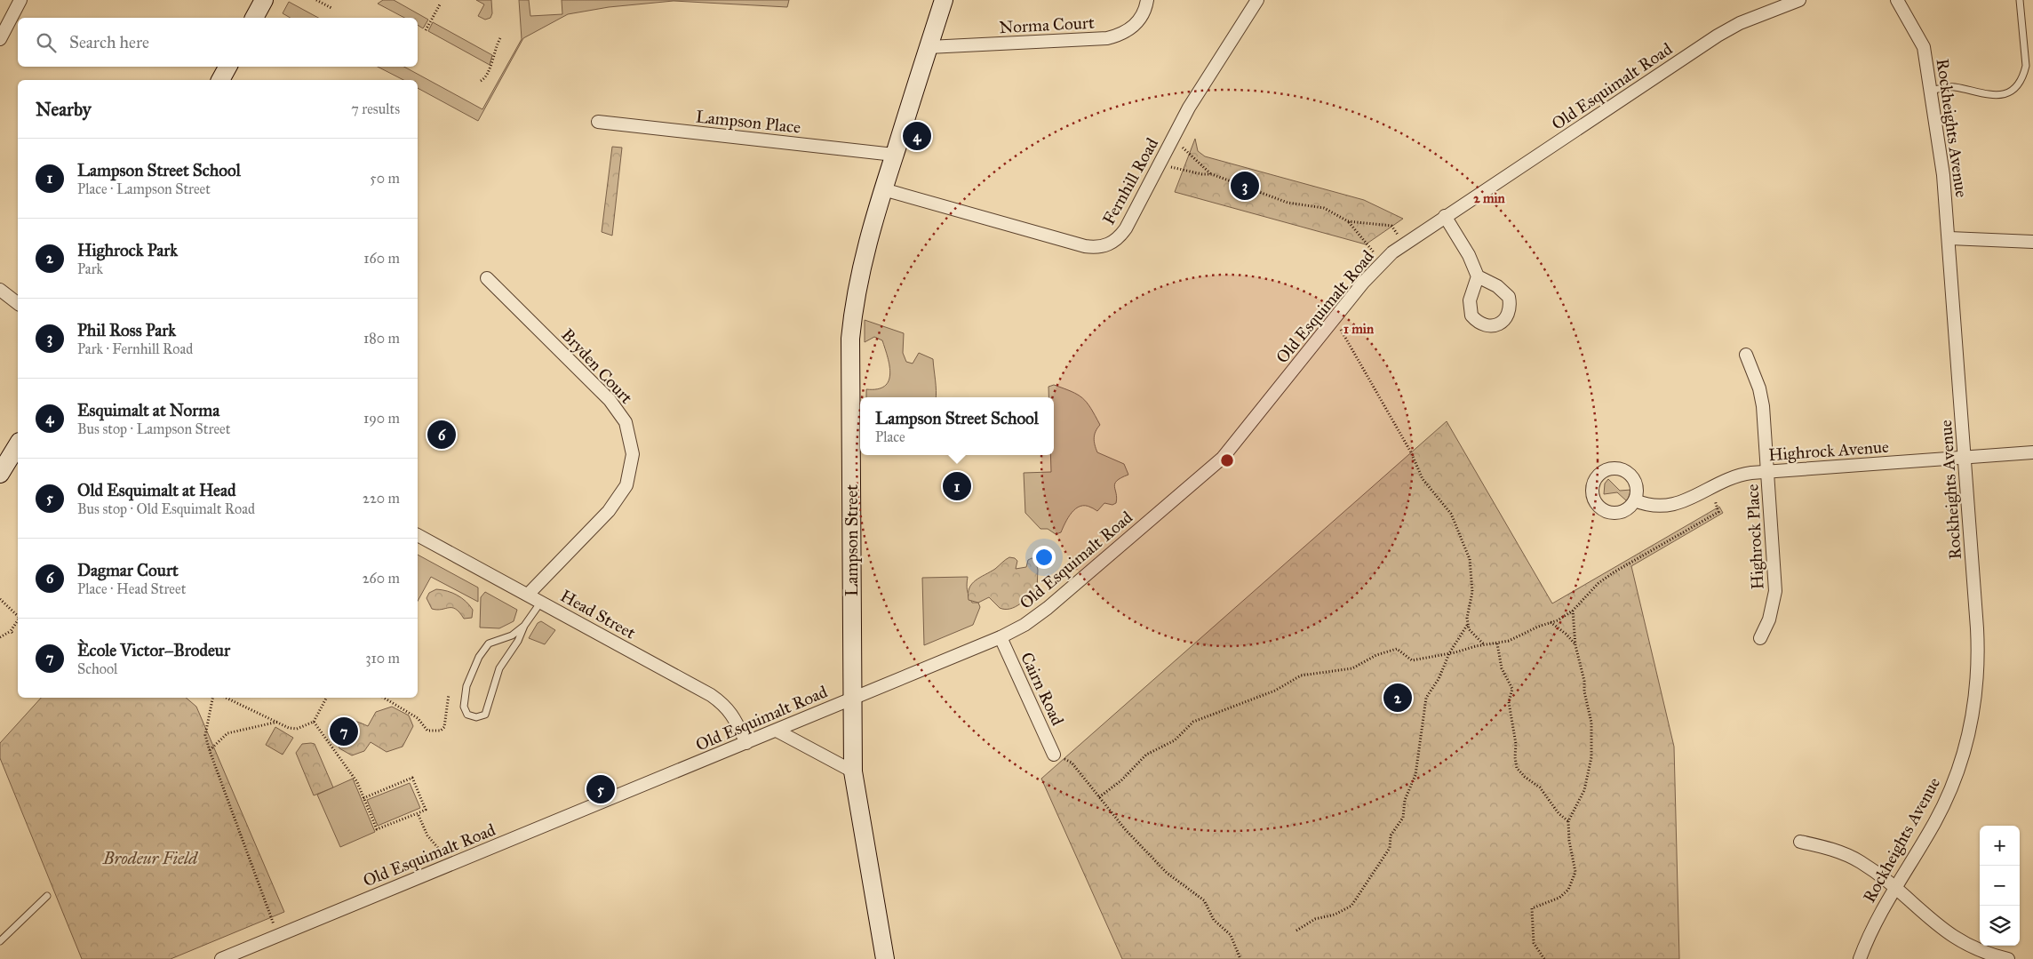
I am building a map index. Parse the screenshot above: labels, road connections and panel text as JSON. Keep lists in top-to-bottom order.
{
  "streets": {
    "main road": ["Lampson Street"],
    "street": [
      "Norma Court",
      "Old Esquimalt Road",
      "Lampson Place",
      "Rockheights Avenue",
      "Fernhill Road",
      "Bryden Court",
      "Highrock Avenue",
      "Highrock Place",
      "Head Street",
      "Cairn Road"
    ]
  },
  "crossings": [
    ["Norma Court", "Lampson Street"],
    ["Old Esquimalt Road", "Lampson Street"],
    ["Old Esquimalt Road", "Head Street"],
    ["Old Esquimalt Road", "Cairn Road"],
    ["Lampson Place", "Lampson Street"],
    ["Rockheights Avenue", "Highrock Avenue"],
    ["Fernhill Road", "Lampson Street"],
    ["Bryden Court", "Head Street"],
    ["Highrock Avenue", "Highrock Place"]
  ],
  "parks": ["Brodeur Field"],
  "page": {
    "search": "Search here",
    "heading": ["Nearby", "7 results"],
    "pins": [
      "4",
      "3",
      "6",
      "1",
      "2",
      "7",
      "5"
    ],
    "list": [
      {
        "mark": "1",
        "name": "Lampson Street School",
        "note": "Place · Lampson Street",
        "value": "50 m"
      },
      {
        "mark": "2",
        "name": "Highrock Park",
        "note": "Park",
        "value": "160 m"
      },
      {
        "mark": "3",
        "name": "Phil Ross Park",
        "note": "Park · Fernhill Road",
        "value": "180 m"
      },
      {
        "mark": "4",
        "name": "Esquimalt at Norma",
        "note": "Bus stop · Lampson Street",
        "value": "190 m"
      },
      {
        "mark": "5",
        "name": "Old Esquimalt at Head",
        "note": "Bus stop · Old Esquimalt Road",
        "value": "220 m"
      },
      {
        "mark": "6",
        "name": "Dagmar Court",
        "note": "Place · Head Street",
        "value": "260 m"
      },
      {
        "mark": "7",
        "name": "Ècole Victor–Brodeur",
        "note": "School",
        "value": "310 m"
      }
    ],
    "popup": ["Lampson Street School", "Place"],
    "map_buttons": ["+", "−"]
  },
  "rings": ["2 min", "1 min"]
}
